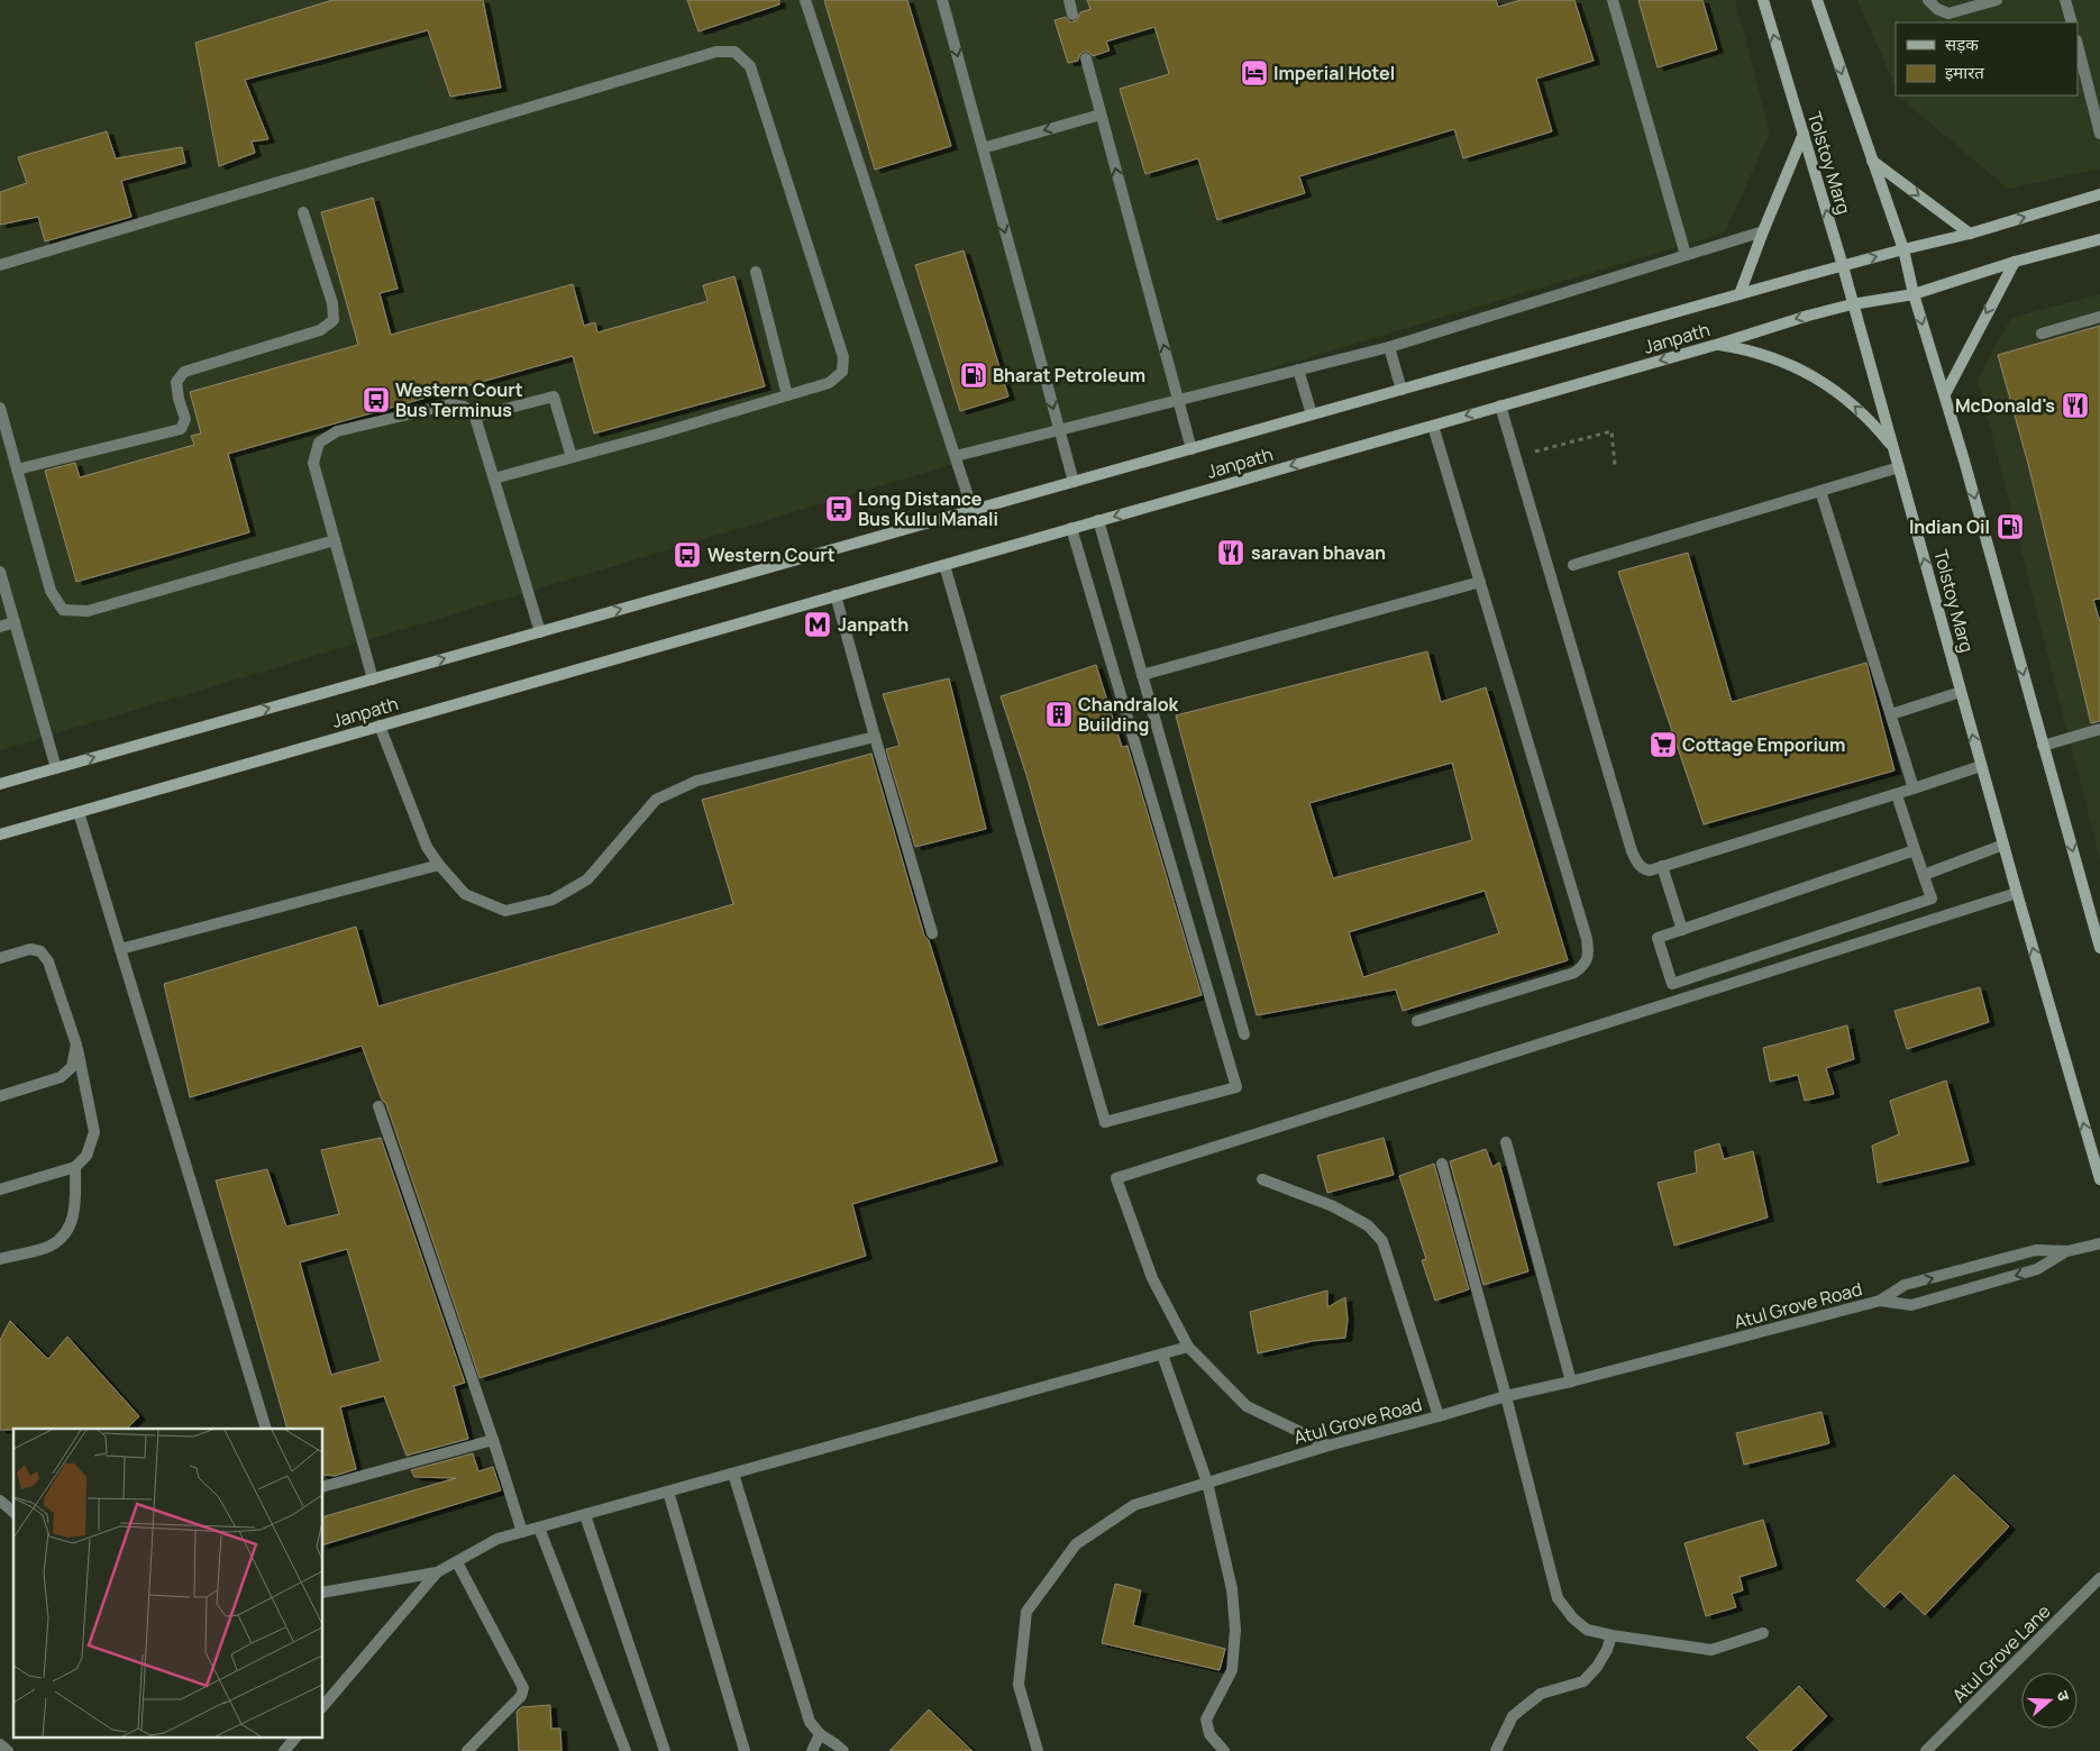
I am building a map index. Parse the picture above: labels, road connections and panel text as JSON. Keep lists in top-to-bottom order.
{
  "streets": {
    "main road": ["Tolstoy Marg", "Janpath"],
    "street": ["Atul Grove Road", "Atul Grove Lane"]
  },
  "crossings": [
    ["Tolstoy Marg", "Janpath"]
  ],
  "places": {
    "hotel": ["Imperial Hotel"],
    "fuel station": ["Bharat Petroleum", "Indian Oil"],
    "bus stop": ["Western Court Bus Terminus", "Long Distance Bus Kullu Manali", "Western Court"],
    "restaurant": ["McDonald's", "saravan bhavan"],
    "metro station": ["Janpath"],
    "building": ["Chandralok Building"],
    "supermarket": ["Cottage Emporium"]
  },
  "legend": ["सड़क", "इमारत"],
  "north": "right"
}
